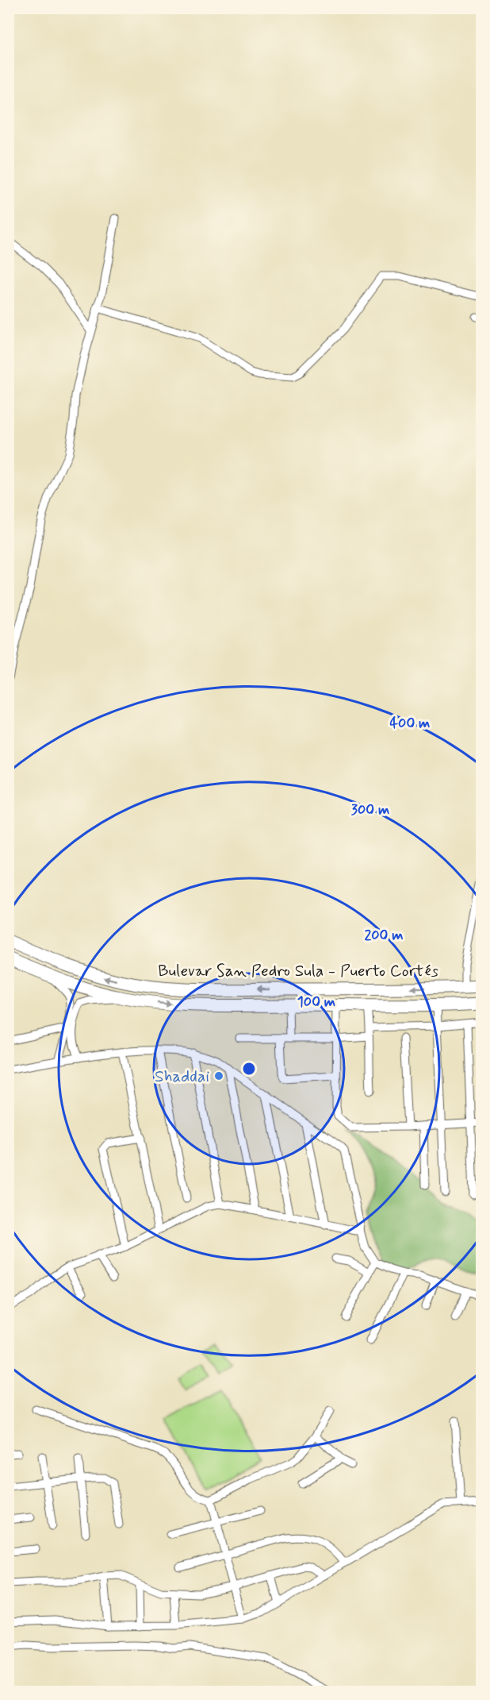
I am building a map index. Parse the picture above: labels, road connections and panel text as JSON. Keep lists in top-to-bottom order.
{
  "streets": {
    "highway": ["Bulevar San Pedro Sula - Puerto Cortés"]
  },
  "places": ["Shaddai"],
  "rings": [
    "400 m",
    "300 m",
    "200 m",
    "100 m"
  ]
}
